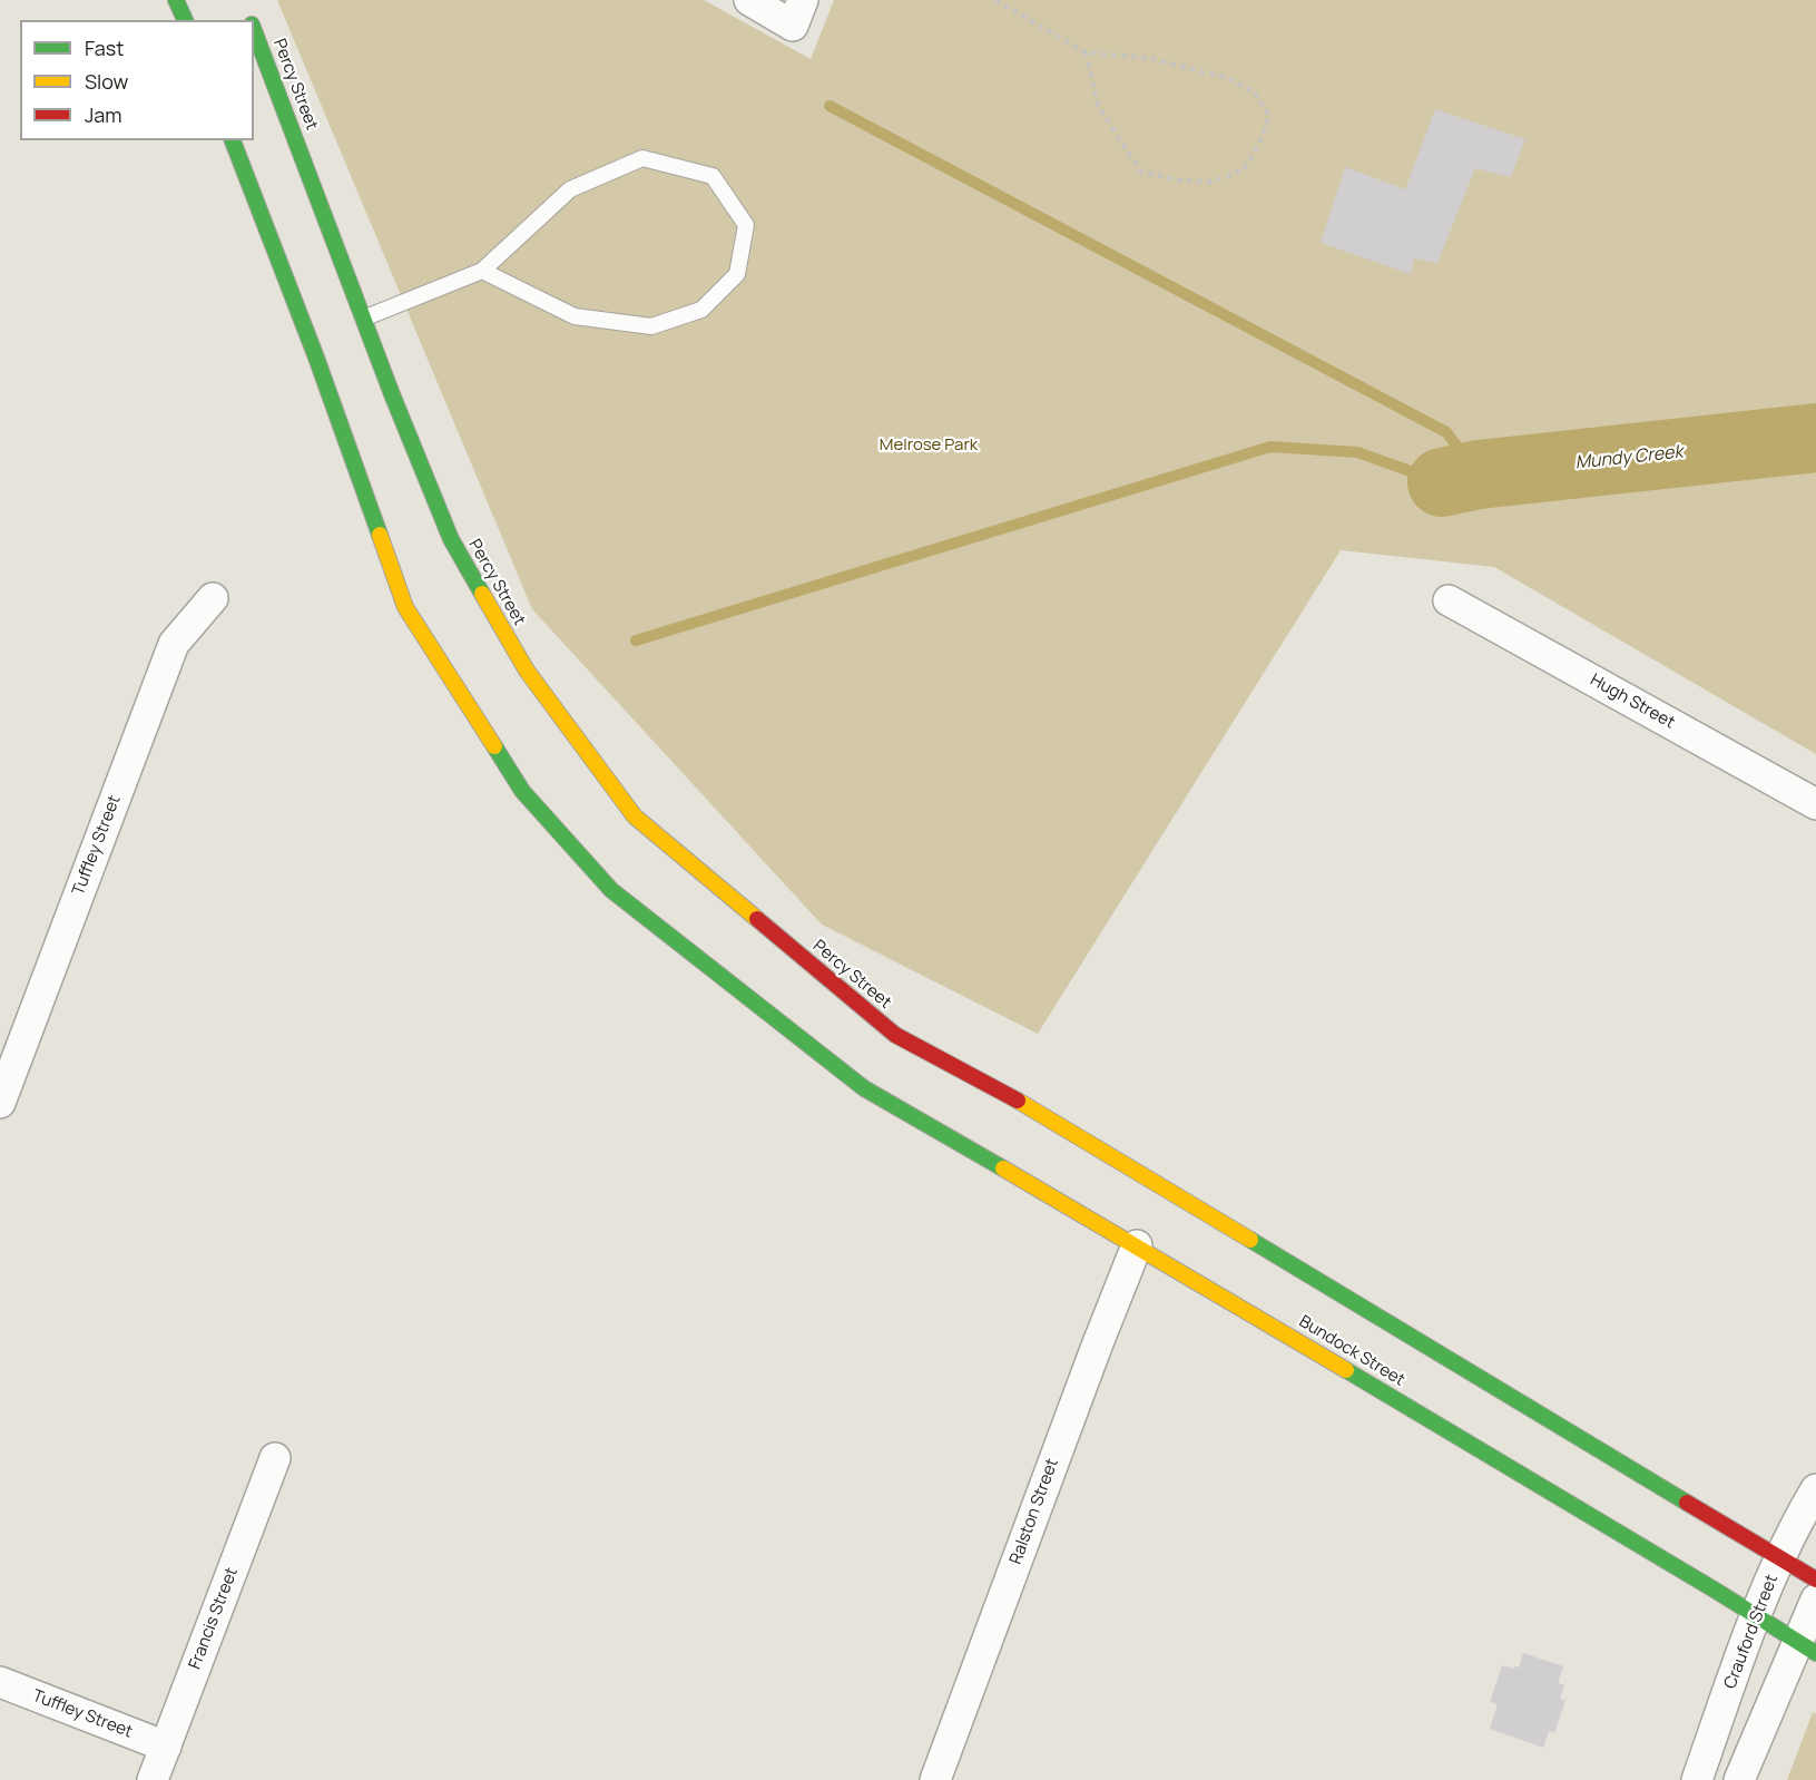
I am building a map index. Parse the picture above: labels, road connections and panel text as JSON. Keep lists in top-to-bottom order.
{
  "streets": {
    "main road": ["Percy Street", "Bundock Street"],
    "street": [
      "Hugh Street",
      "Tuffley Street",
      "Ralston Street",
      "Francis Street",
      "Crauford Street"
    ]
  },
  "crossings": [
    ["Percy Street", "Crauford Street"],
    ["Tuffley Street", "Francis Street"],
    ["Bundock Street", "Ralston Street"],
    ["Bundock Street", "Crauford Street"]
  ],
  "water": ["Mundy Creek"],
  "parks": ["Melrose Park"],
  "legend": ["Fast", "Slow", "Jam"]
}
